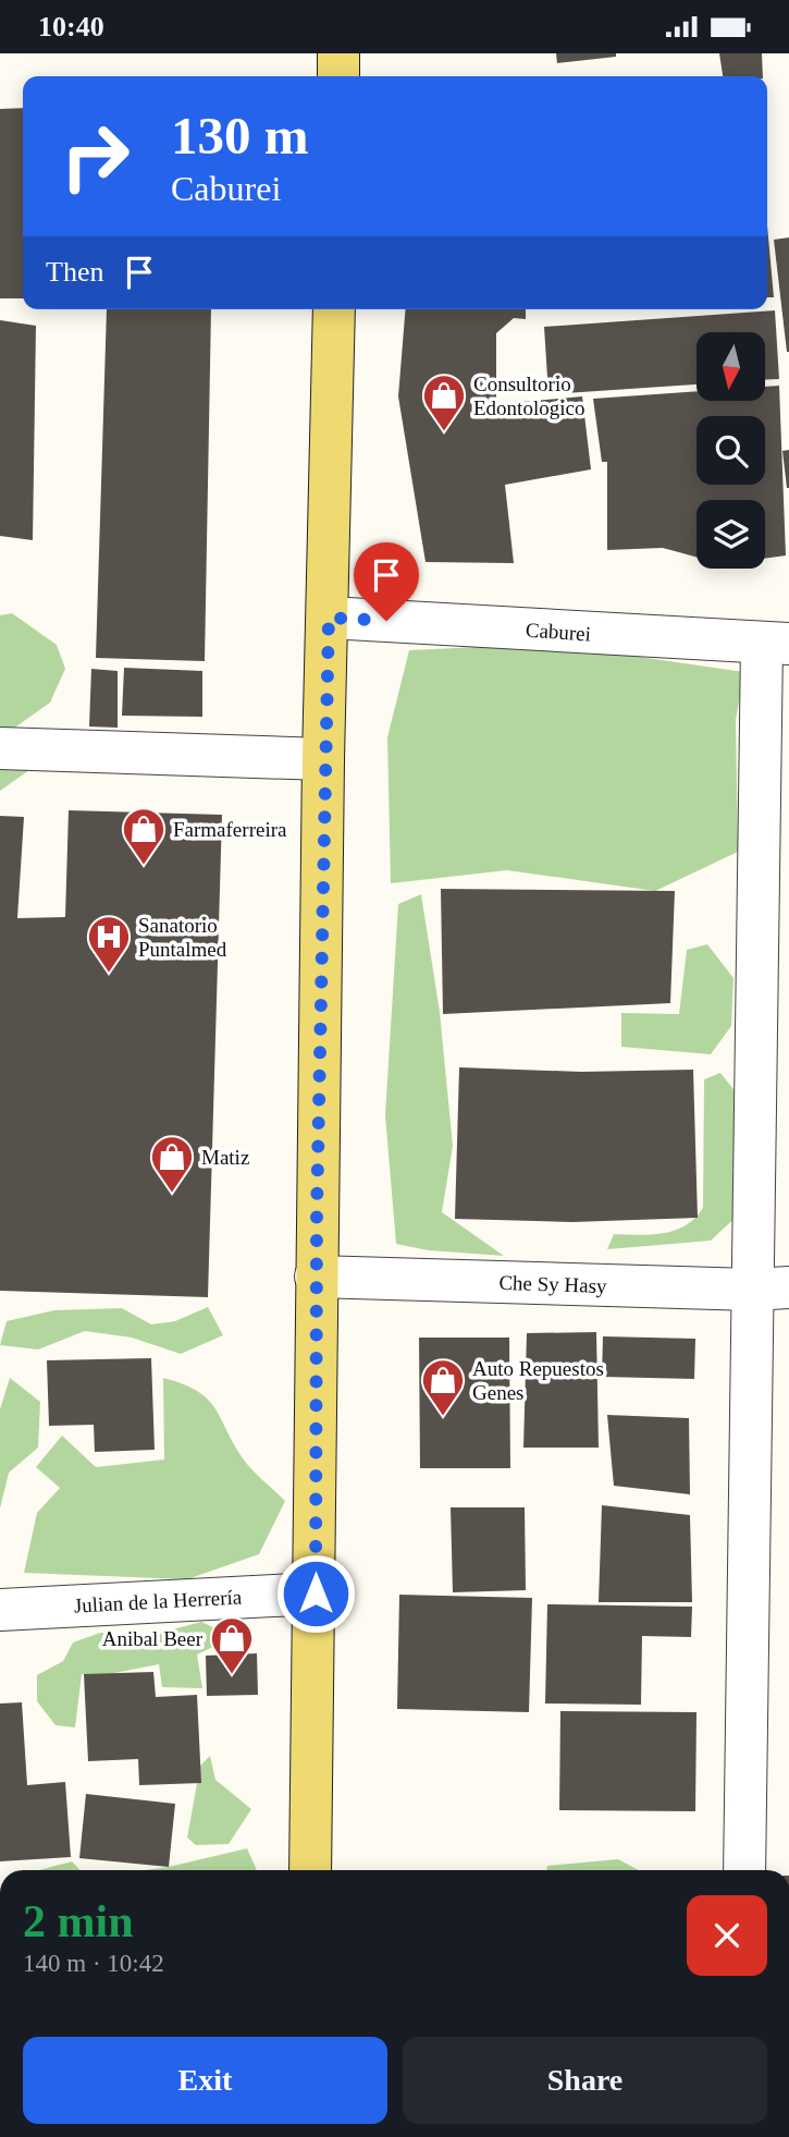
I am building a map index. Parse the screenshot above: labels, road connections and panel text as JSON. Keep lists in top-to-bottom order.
{
  "streets": {
    "street": ["Caburei", "Che Sy Hasy", "Julian de la Herrería"]
  },
  "places": {
    "shop": [
      "Consultorio Edontologico",
      "Farmaferreira",
      "Matiz",
      "Auto Repuestos Genes",
      "Anibal Beer"
    ],
    "hospital": ["Sanatorio Puntalmed"]
  },
  "north": "bottom",
  "page": {
    "status": "10:40",
    "turn": ["130 m", "Caburei"],
    "then": "Then",
    "heading": ["2 min", "140 m · 10:42"],
    "buttons": ["Exit", "Share"]
  }
}
